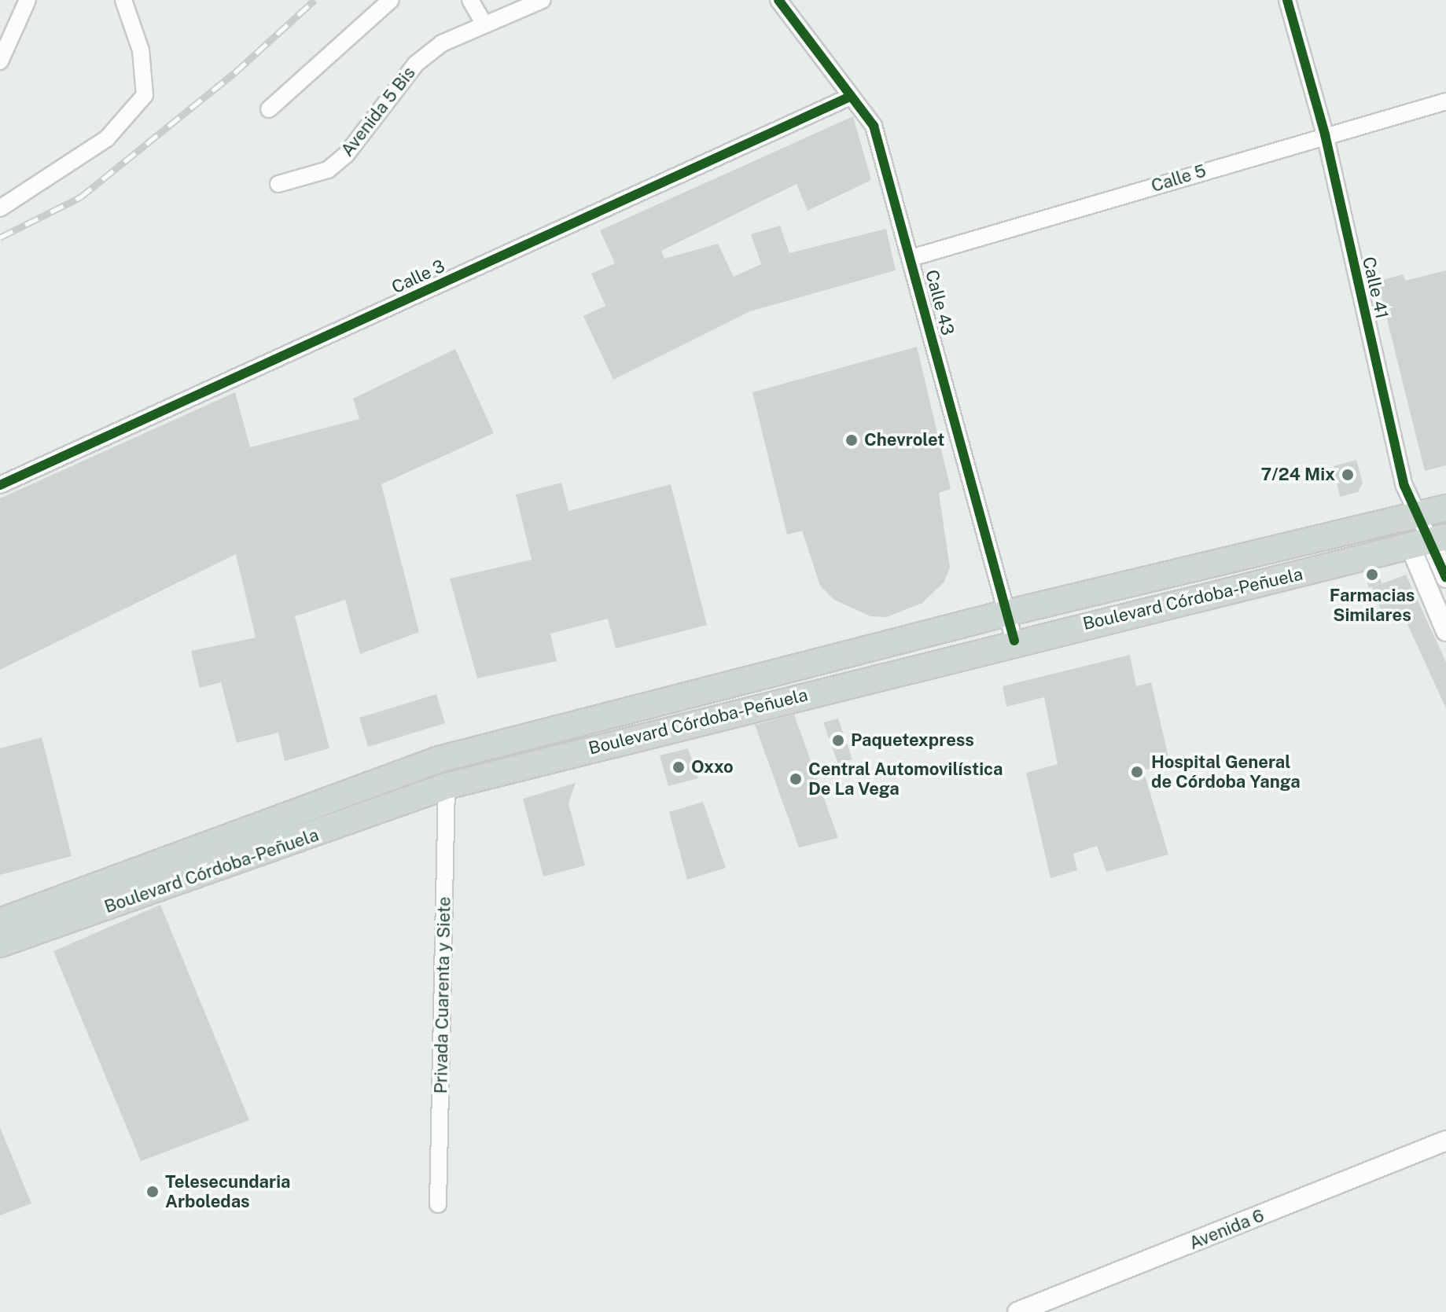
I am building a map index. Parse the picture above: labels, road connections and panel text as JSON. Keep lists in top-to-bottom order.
{
  "streets": {
    "main road": ["Boulevard Córdoba-Peñuela"],
    "street": [
      "Avenida 5 Bis",
      "Calle 5",
      "Calle 3",
      "Calle 41",
      "Calle 43",
      "Privada Cuarenta y Siete",
      "Avenida 6"
    ]
  },
  "crossings": [
    ["Calle 5", "Calle 41"],
    ["Calle 5", "Calle 43"],
    ["Calle 3", "Calle 43"],
    ["Calle 41", "Boulevard Córdoba-Peñuela"],
    ["Calle 43", "Boulevard Córdoba-Peñuela"],
    ["Boulevard Córdoba-Peñuela", "Privada Cuarenta y Siete"]
  ],
  "places": [
    "Chevrolet",
    "7/24 Mix",
    "Farmacias Similares",
    "Paquetexpress",
    "Oxxo",
    "Hospital General de Córdoba Yanga",
    "Central Automovilística De La Vega",
    "Telesecundaria Arboledas"
  ]
}
